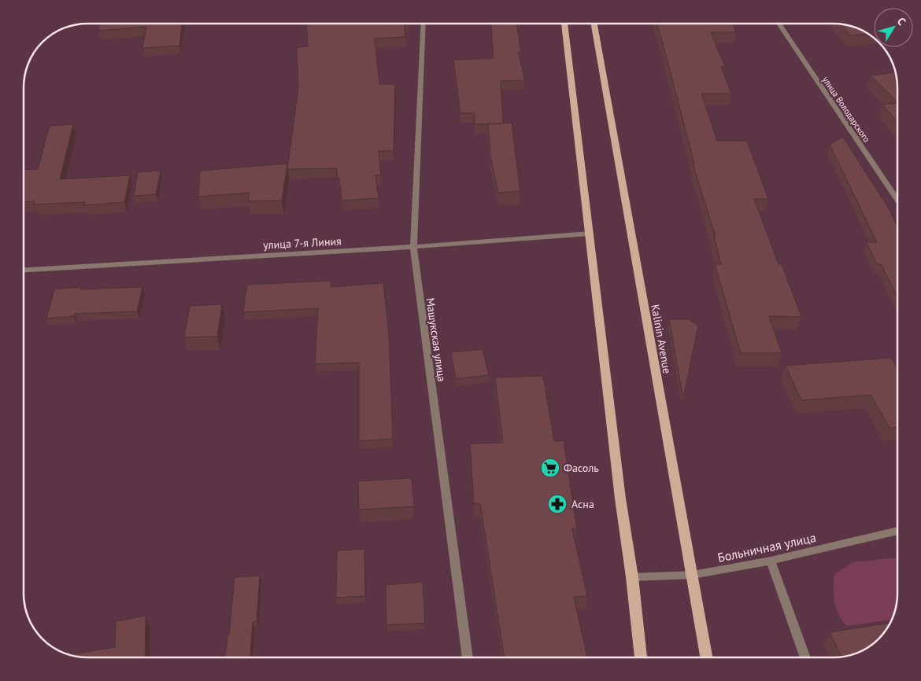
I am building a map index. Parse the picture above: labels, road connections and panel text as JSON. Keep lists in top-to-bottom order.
{
  "streets": {
    "main road": ["Kalinin Avenue"],
    "street": [
      "улица Володарского",
      "улица 7-я Линия",
      "Машукская улица",
      "Больничная улица"
    ]
  },
  "crossings": [
    ["улица 7-я Линия", "Машукская улица"],
    ["Kalinin Avenue", "Больничная улица"]
  ],
  "places": {
    "supermarket": ["Фасоль"],
    "pharmacy": ["Асна"]
  },
  "north": "top right"
}
